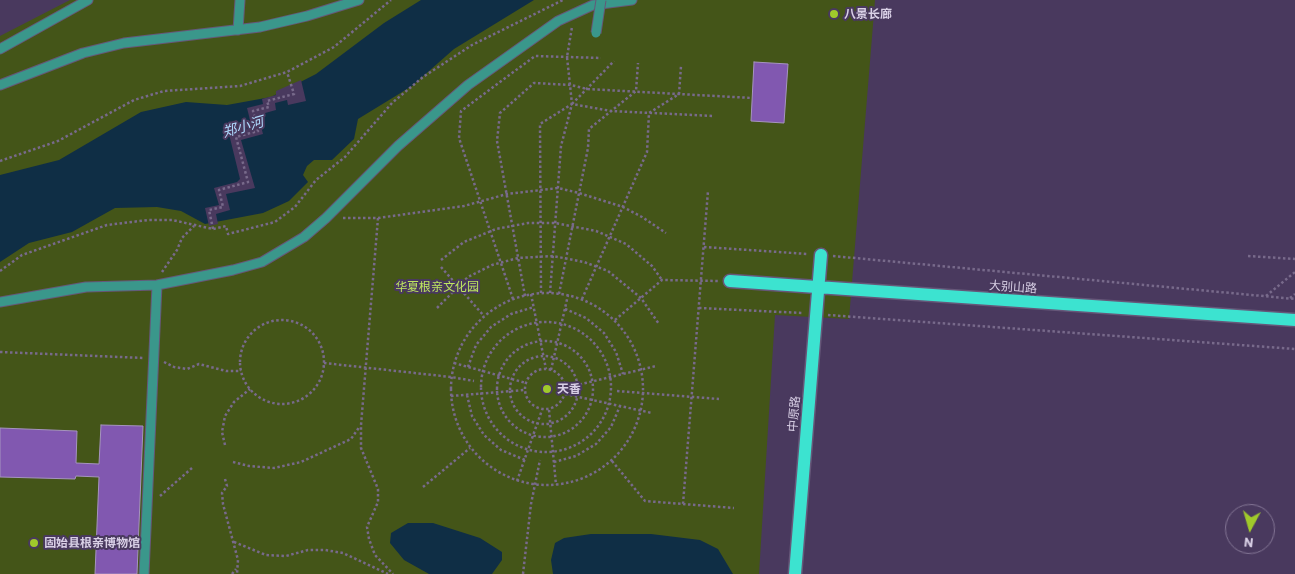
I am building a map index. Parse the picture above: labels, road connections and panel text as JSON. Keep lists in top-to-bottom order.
{
  "streets": {
    "main road": ["大别山路", "中原路"]
  },
  "crossings": [
    ["大别山路", "中原路"]
  ],
  "water": ["郑小河"],
  "parks": ["华夏根亲文化园"],
  "places": ["八景长廊", "天香", "固始县根亲博物馆"],
  "north": "bottom"
}
